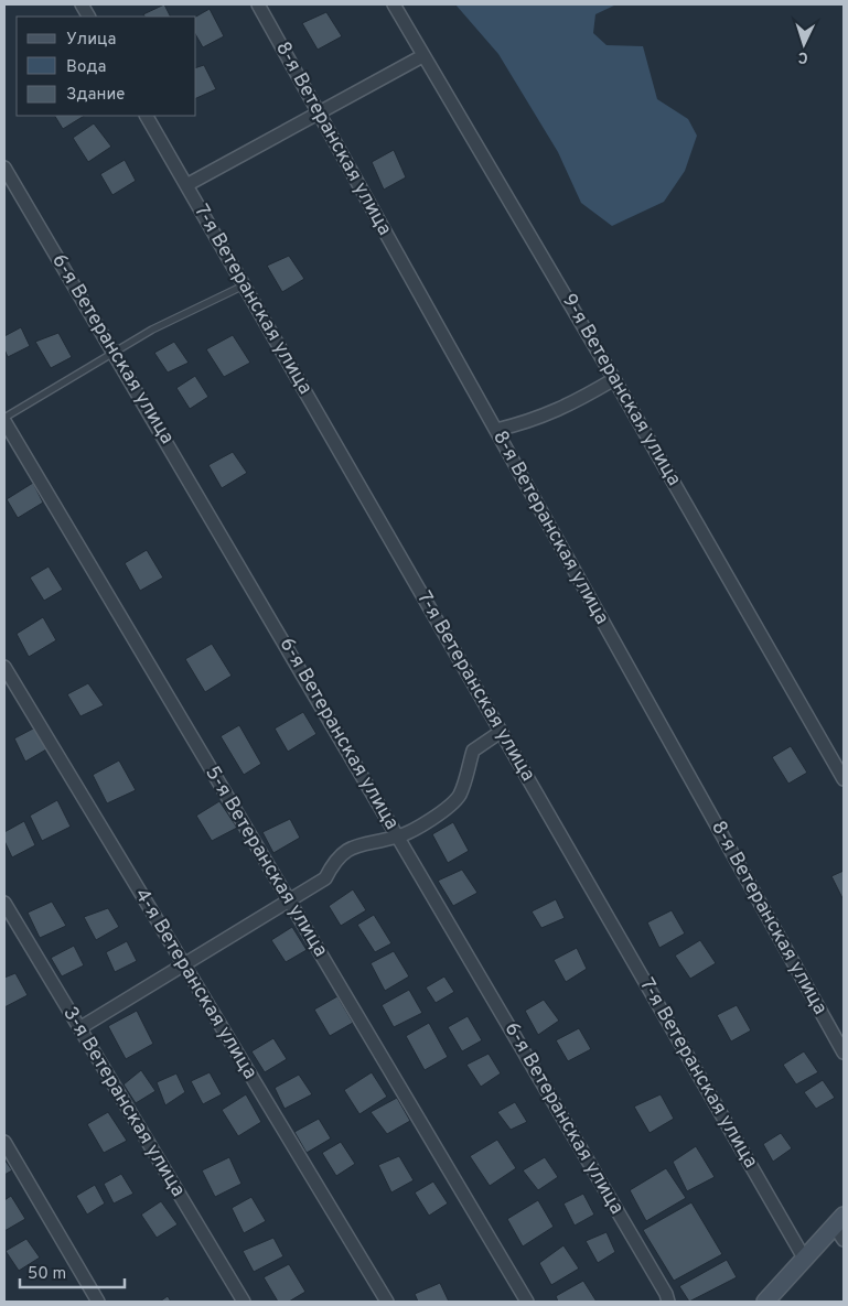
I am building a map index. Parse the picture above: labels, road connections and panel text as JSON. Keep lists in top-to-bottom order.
{
  "streets": {
    "street": [
      "8-я Ветеранская улица",
      "7-я Ветеранская улица",
      "6-я Ветеранская улица",
      "9-я Ветеранская улица",
      "5-я Ветеранская улица",
      "4-я Ветеранская улица",
      "3-я Ветеранская улица"
    ]
  },
  "legend": ["Улица", "Вода", "Здание"],
  "scale_bar": "50 m",
  "north": "bottom"
}
